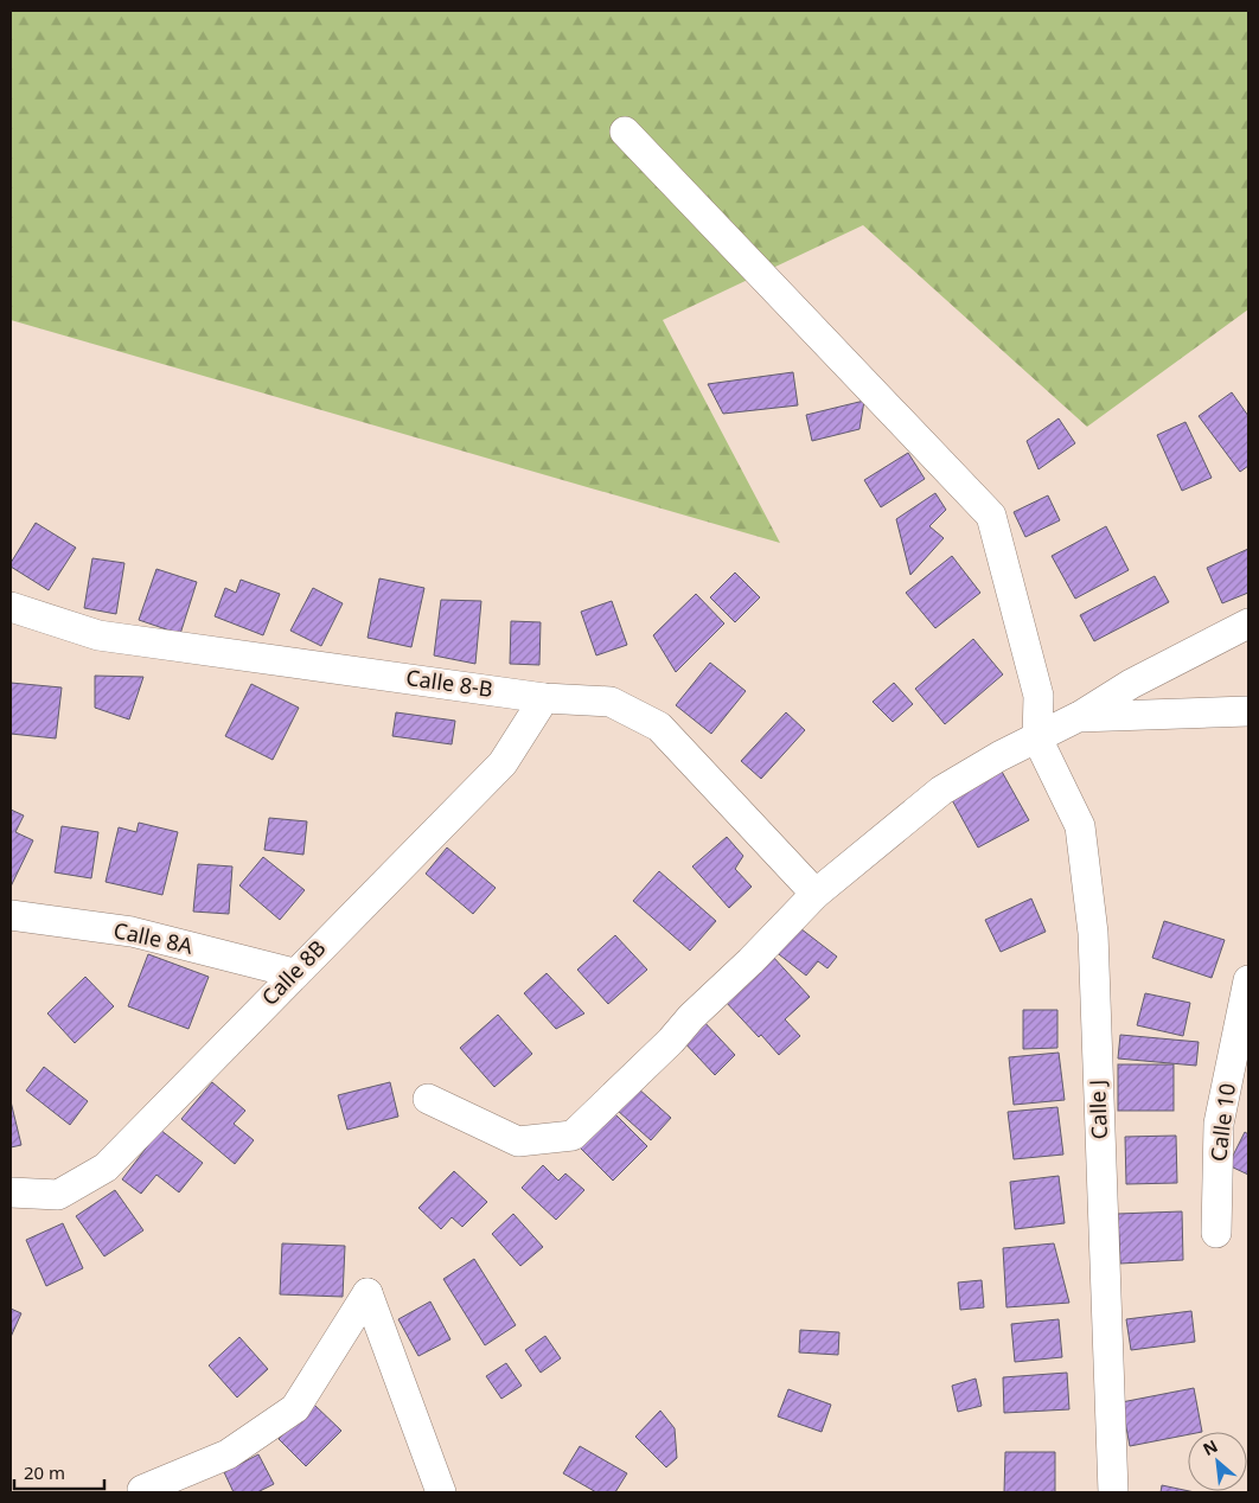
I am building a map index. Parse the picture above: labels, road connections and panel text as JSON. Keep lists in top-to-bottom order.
{
  "streets": {
    "street": [
      "Calle 8-B",
      "Calle 8A",
      "Calle 8B",
      "Calle J",
      "Calle 10"
    ]
  },
  "crossings": [
    ["Calle 8-B", "Calle 8B"],
    ["Calle 8A", "Calle 8B"]
  ],
  "scale_bar": "20 m",
  "north": "top left"
}
